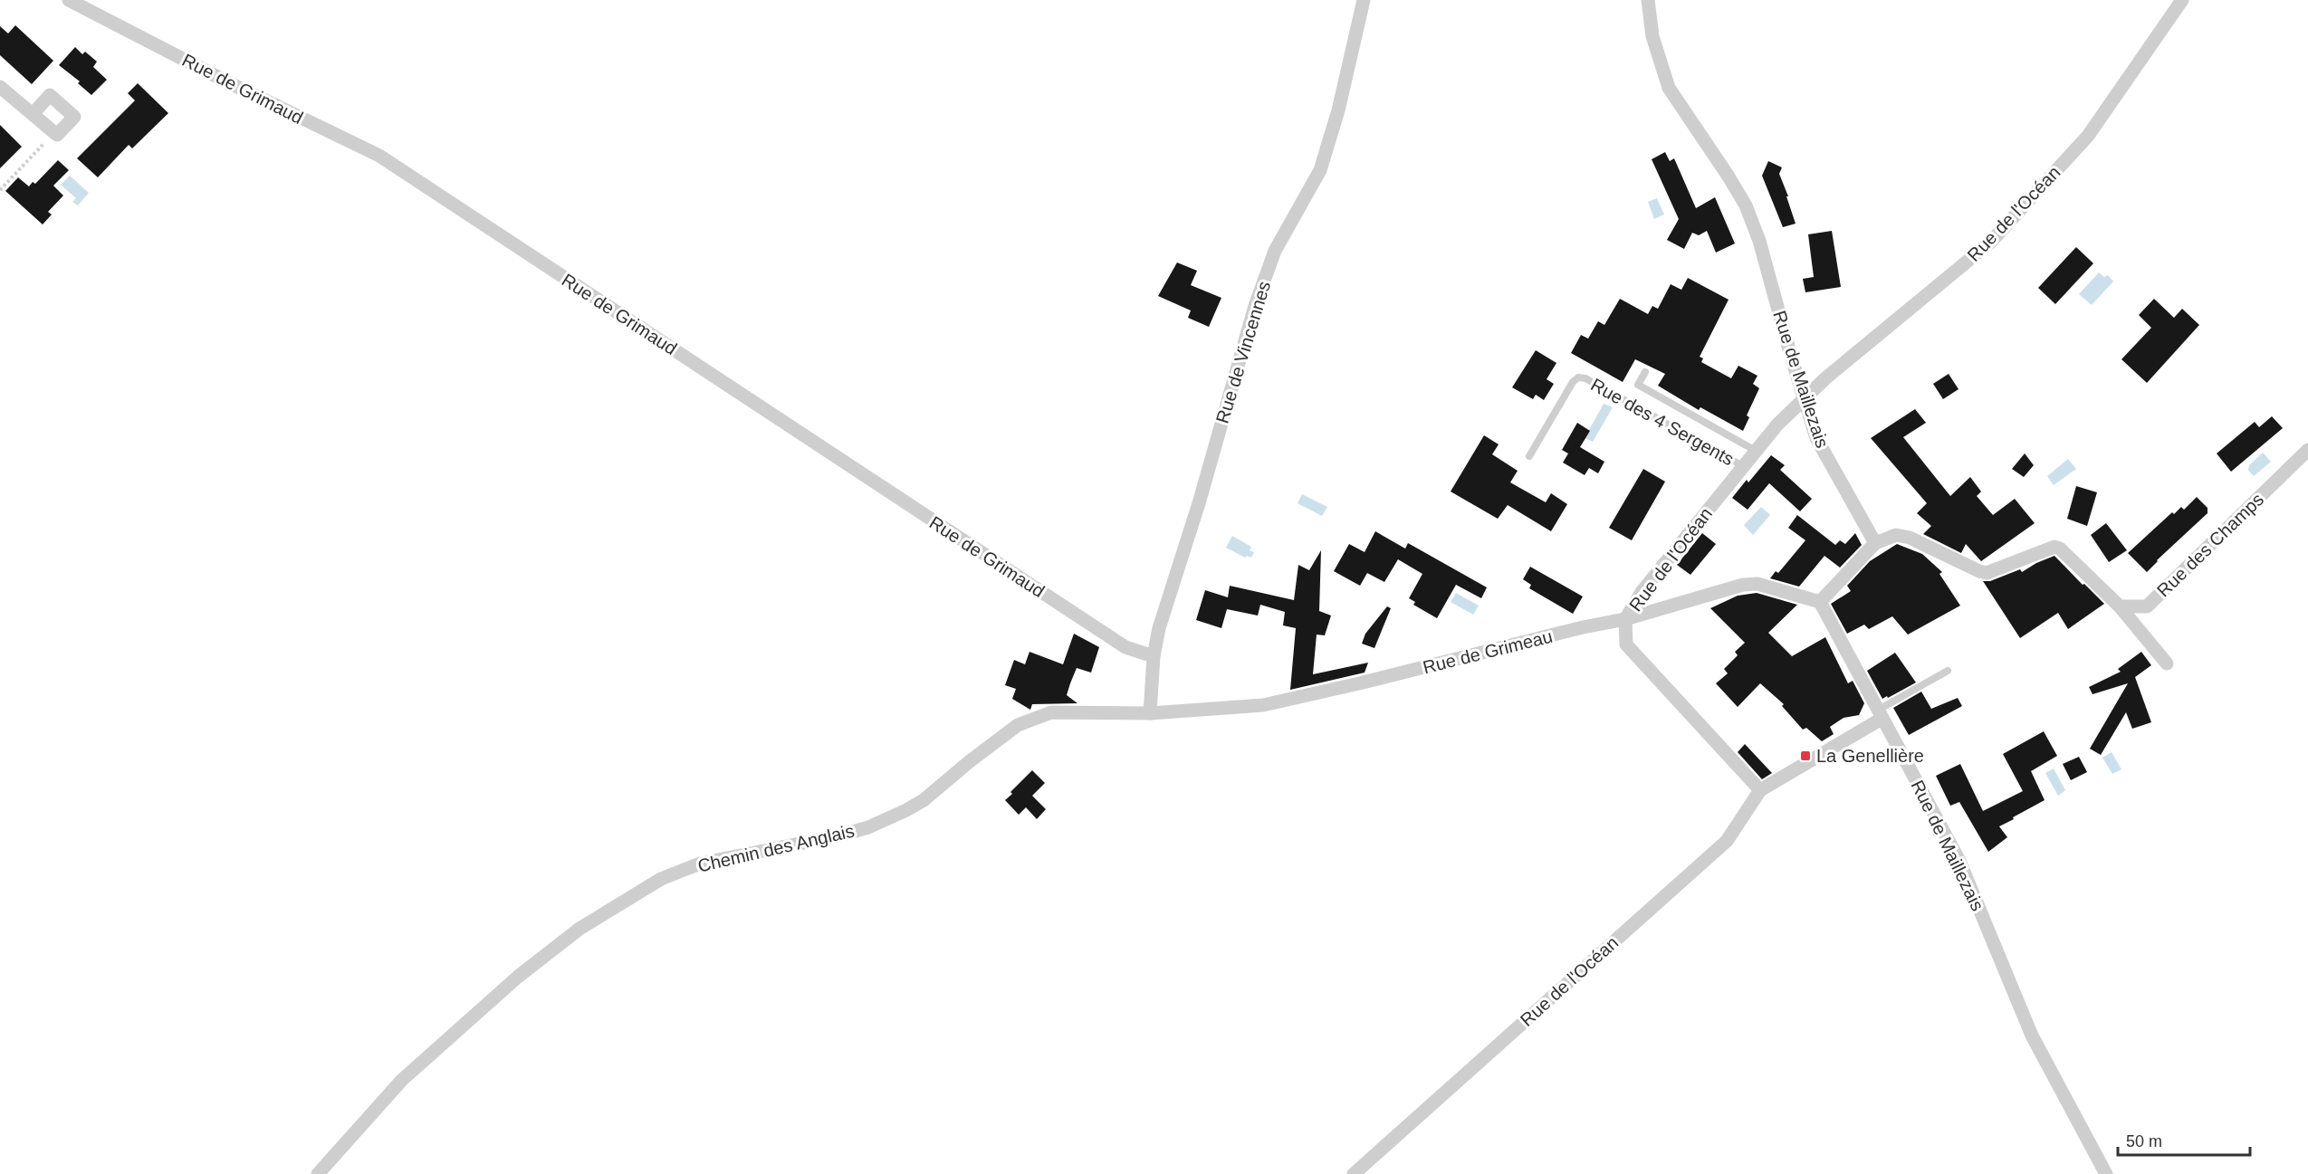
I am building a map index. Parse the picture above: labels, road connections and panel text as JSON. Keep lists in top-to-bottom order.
{
  "streets": {
    "street": [
      "Rue de Grimaud",
      "Rue de l'Océan",
      "Rue de Vincennes",
      "Rue de Maillezais",
      "Rue des Champs",
      "Rue de Grimeau",
      "Chemin des Anglais"
    ],
    "lane": ["Rue des 4 Sergents"]
  },
  "crossings": [
    ["Rue de Grimaud", "Rue de Vincennes"],
    ["Rue de l'Océan", "Rue de Maillezais"],
    ["Rue de l'Océan", "Rue des 4 Sergents"],
    ["Rue de l'Océan", "Rue de Grimeau"],
    ["Rue de Vincennes", "Rue de Grimeau"],
    ["Rue de Vincennes", "Chemin des Anglais"],
    ["Rue de Maillezais", "Rue de Grimeau"],
    ["Rue de Grimeau", "Chemin des Anglais"]
  ],
  "places": {
    "transit": ["La Genellière"]
  },
  "scale_bar": "50 m"
}
